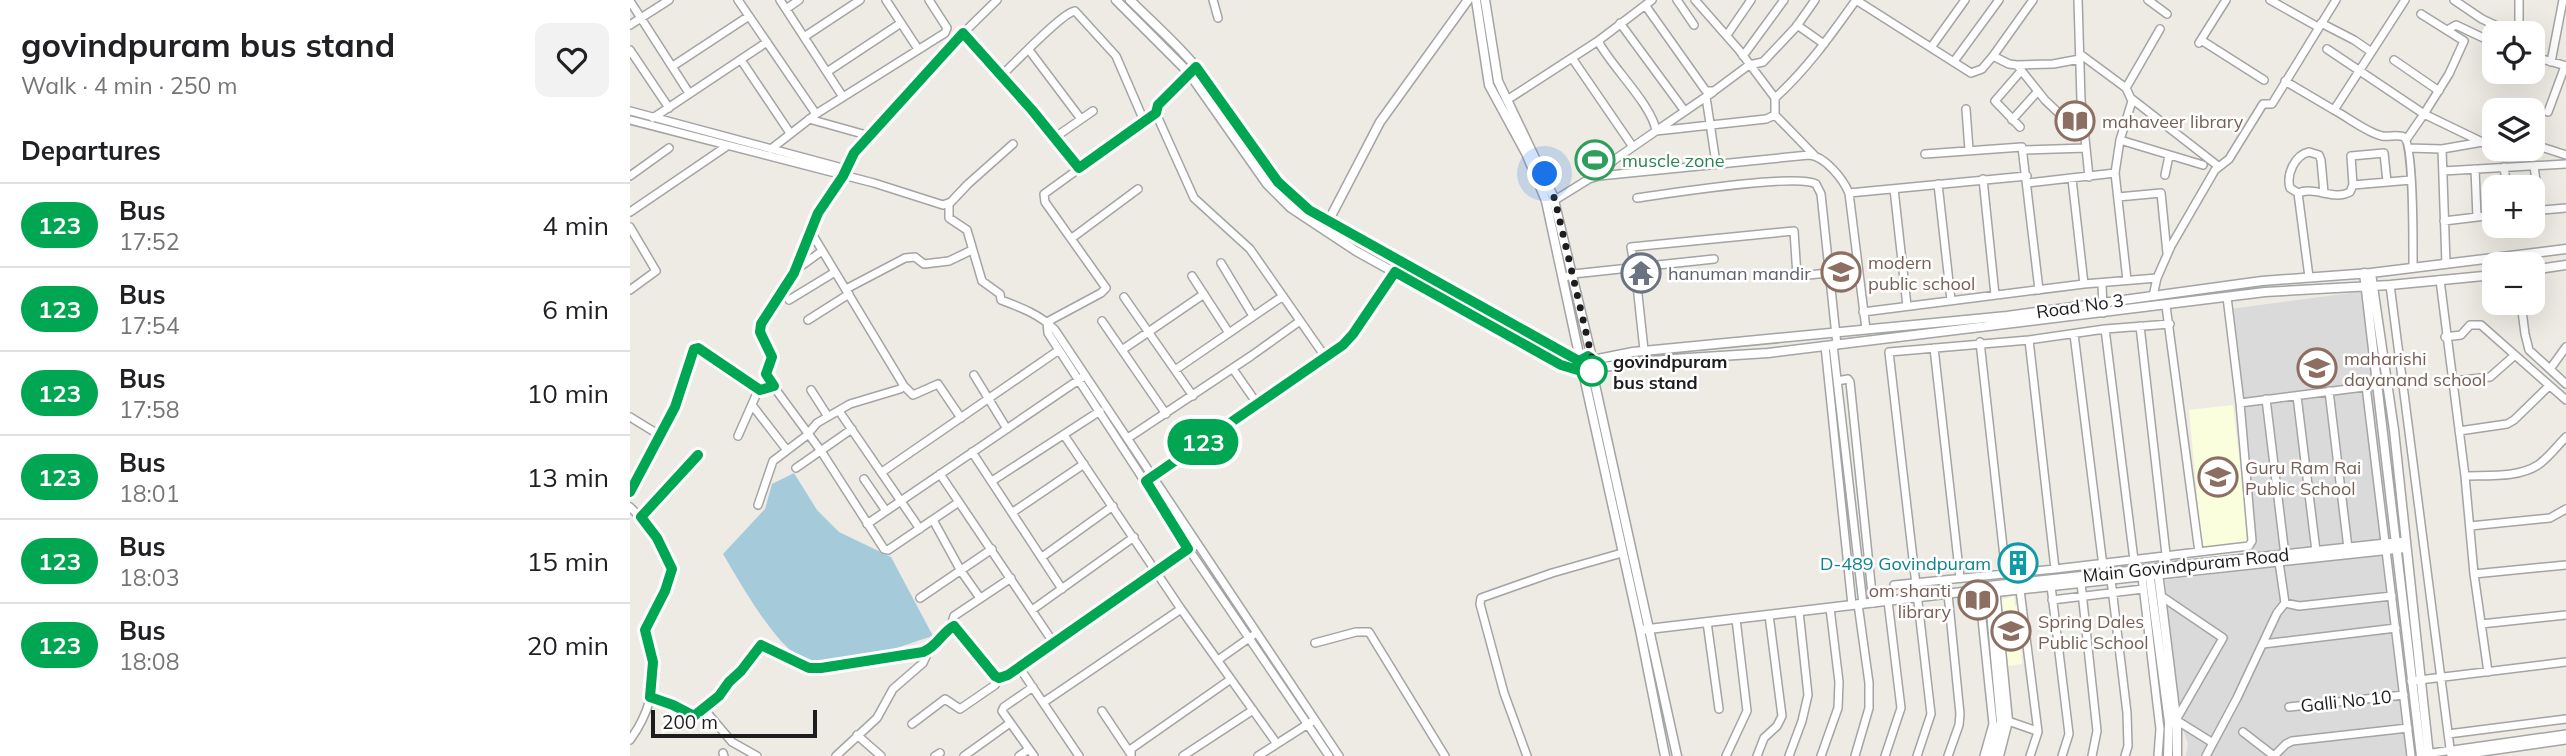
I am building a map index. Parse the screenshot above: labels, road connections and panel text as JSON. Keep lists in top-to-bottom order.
{
  "streets": {
    "street": ["Road No 3", "Main Govindpuram Road", "Galli No 10"]
  },
  "places": {
    "library": ["mahaveer library", "om shanti library"],
    "sports": ["muscle zone"],
    "school or university": [
      "modern public school",
      "maharishi dayanand school",
      "Guru Ram Rai Public School",
      "Spring Dales Public School"
    ],
    "temple": ["hanuman mandir"],
    "other": ["govindpuram bus stand"],
    "building": ["D-489 Govindpuram"]
  },
  "lines": ["bus line 123"],
  "scale_bar": "200 m",
  "page": {
    "heading": [
      ["govindpuram bus stand", "Walk · 4 min · 250 m"],
      "Departures"
    ],
    "on_map": "123",
    "map_buttons": ["+", "−"],
    "list": [
      {
        "mark": "123",
        "name": "Bus",
        "note": "17:52",
        "value": "4 min"
      },
      {
        "mark": "123",
        "name": "Bus",
        "note": "17:54",
        "value": "6 min"
      },
      {
        "mark": "123",
        "name": "Bus",
        "note": "17:58",
        "value": "10 min"
      },
      {
        "mark": "123",
        "name": "Bus",
        "note": "18:01",
        "value": "13 min"
      },
      {
        "mark": "123",
        "name": "Bus",
        "note": "18:03",
        "value": "15 min"
      },
      {
        "mark": "123",
        "name": "Bus",
        "note": "18:08",
        "value": "20 min"
      }
    ],
    "scale": "200 m"
  }
}
